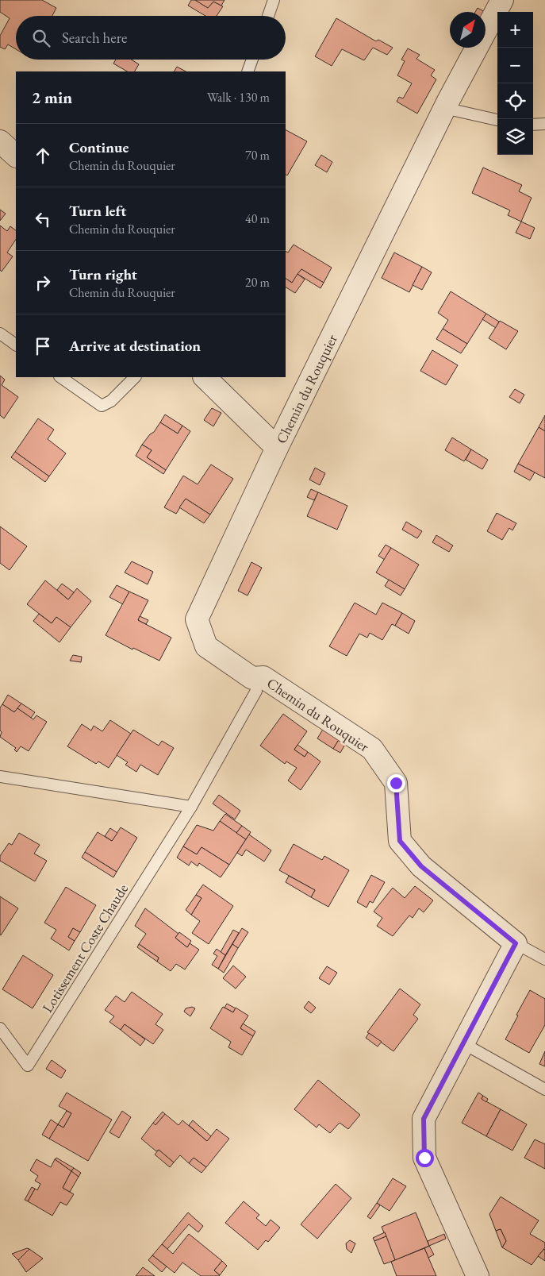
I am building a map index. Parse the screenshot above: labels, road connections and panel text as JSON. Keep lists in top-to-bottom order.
{
  "streets": {
    "street": ["Chemin du Rouquier"],
    "lane": ["Lotissement Coste Chaude"]
  },
  "north": "top right",
  "page": {
    "map_buttons": ["+", "−"],
    "search": "Search here",
    "heading": ["2 min", "Walk · 130 m"],
    "list": [
      ["Continue", "Chemin du Rouquier", "70 m"],
      ["Turn left", "Chemin du Rouquier", "40 m"],
      ["Turn right", "Chemin du Rouquier", "20 m"],
      "Arrive at destination"
    ]
  }
}
